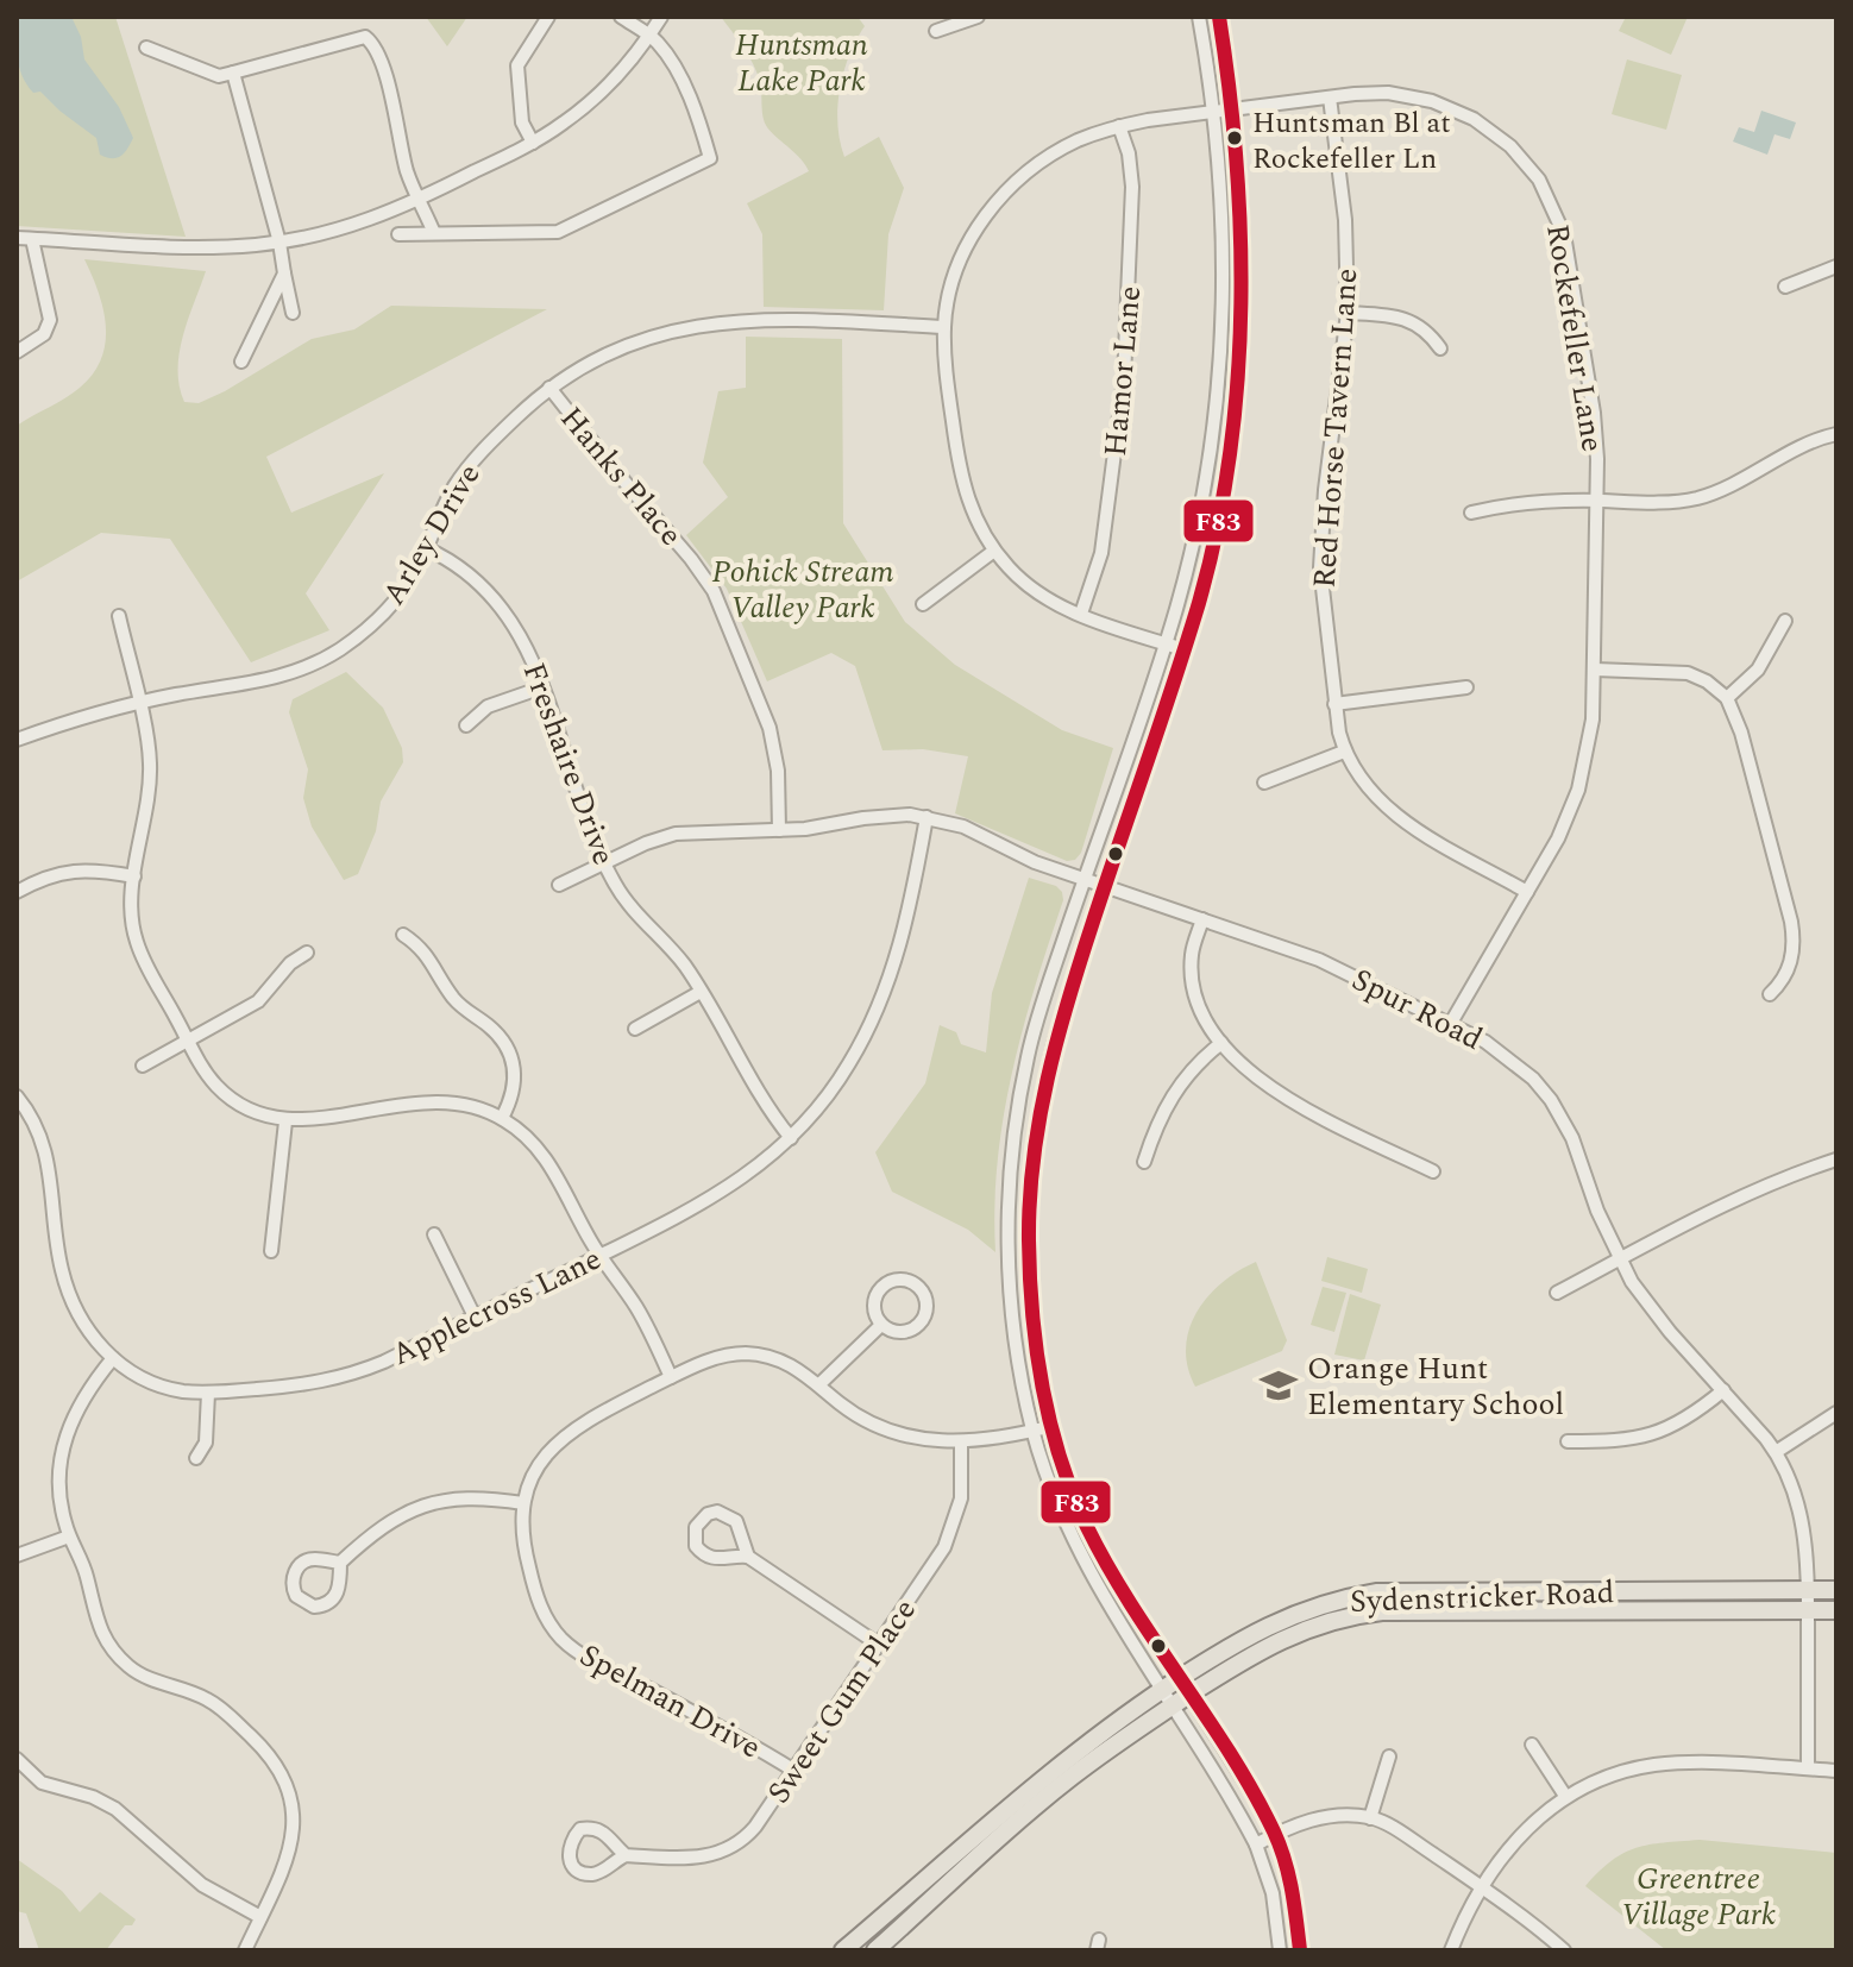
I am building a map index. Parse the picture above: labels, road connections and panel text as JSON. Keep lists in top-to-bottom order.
{
  "streets": {
    "main road": ["Sydenstricker Road"],
    "street": [
      "Rockefeller Lane",
      "Hamor Lane",
      "Red Horse Tavern Lane",
      "Hanks Place",
      "Arley Drive",
      "Freshaire Drive",
      "Spur Road",
      "Applecross Lane",
      "Spelman Drive",
      "Sweet Gum Place"
    ]
  },
  "crossings": [
    ["Rockefeller Lane", "Hamor Lane"],
    ["Rockefeller Lane", "Red Horse Tavern Lane"],
    ["Rockefeller Lane", "Arley Drive"],
    ["Rockefeller Lane", "Spur Road"],
    ["Hanks Place", "Arley Drive"],
    ["Hanks Place", "Spur Road"],
    ["Arley Drive", "Freshaire Drive"],
    ["Freshaire Drive", "Spur Road"],
    ["Freshaire Drive", "Applecross Lane"],
    ["Spur Road", "Applecross Lane"],
    ["Spur Road", "Sydenstricker Road"],
    ["Spelman Drive", "Sweet Gum Place"]
  ],
  "parks": ["Huntsman Lake Park", "Pohick Stream Valley Park", "Greentree Village Park"],
  "places": {
    "other": ["Huntsman Bl at Rockefeller Ln"],
    "school or university": ["Orange Hunt Elementary School"]
  },
  "lines": ["transit line F83"]
}
